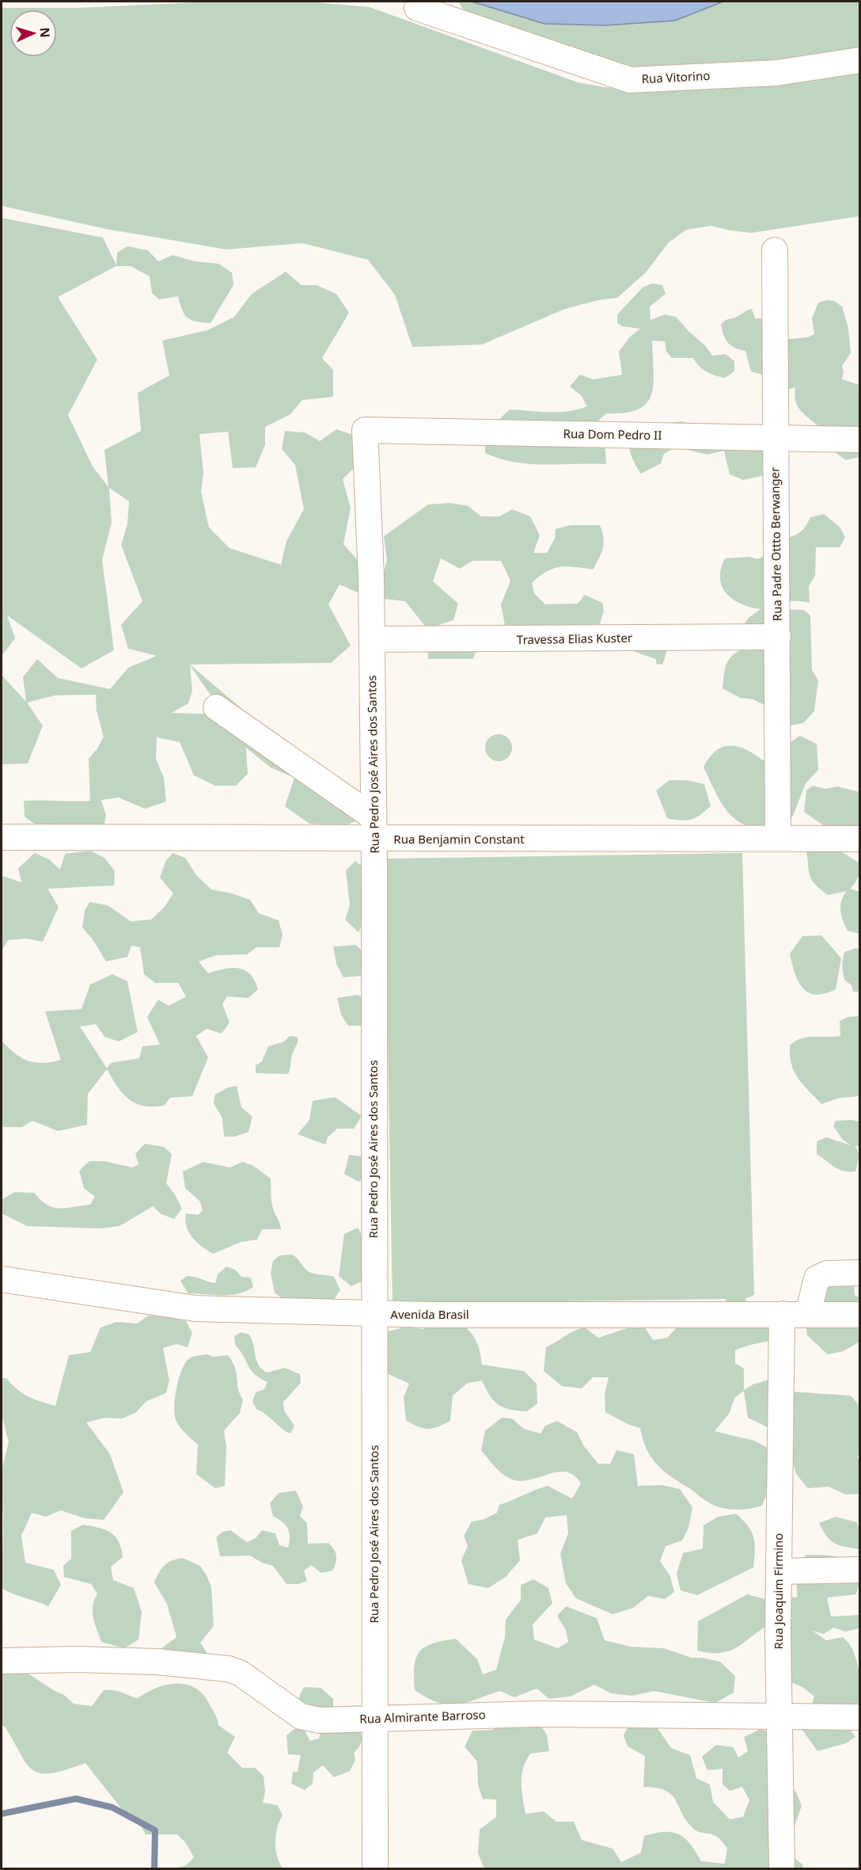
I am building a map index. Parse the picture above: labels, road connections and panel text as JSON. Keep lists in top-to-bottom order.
{
  "streets": {
    "street": [
      "Rua Vitorino",
      "Rua Dom Pedro II",
      "Rua Padre Ottto Berwanger",
      "Travessa Elias Kuster",
      "Rua Pedro José Aires dos Santos",
      "Rua Benjamin Constant",
      "Avenida Brasil",
      "Rua Joaquim Firmino",
      "Rua Almirante Barroso"
    ]
  },
  "crossings": [
    ["Rua Dom Pedro II", "Rua Padre Ottto Berwanger"],
    ["Rua Dom Pedro II", "Rua Pedro José Aires dos Santos"],
    ["Rua Padre Ottto Berwanger", "Travessa Elias Kuster"],
    ["Rua Padre Ottto Berwanger", "Rua Benjamin Constant"],
    ["Travessa Elias Kuster", "Rua Pedro José Aires dos Santos"],
    ["Rua Pedro José Aires dos Santos", "Rua Benjamin Constant"],
    ["Rua Pedro José Aires dos Santos", "Avenida Brasil"],
    ["Rua Pedro José Aires dos Santos", "Rua Almirante Barroso"],
    ["Avenida Brasil", "Rua Joaquim Firmino"],
    ["Rua Joaquim Firmino", "Rua Almirante Barroso"]
  ],
  "north": "right"
}
